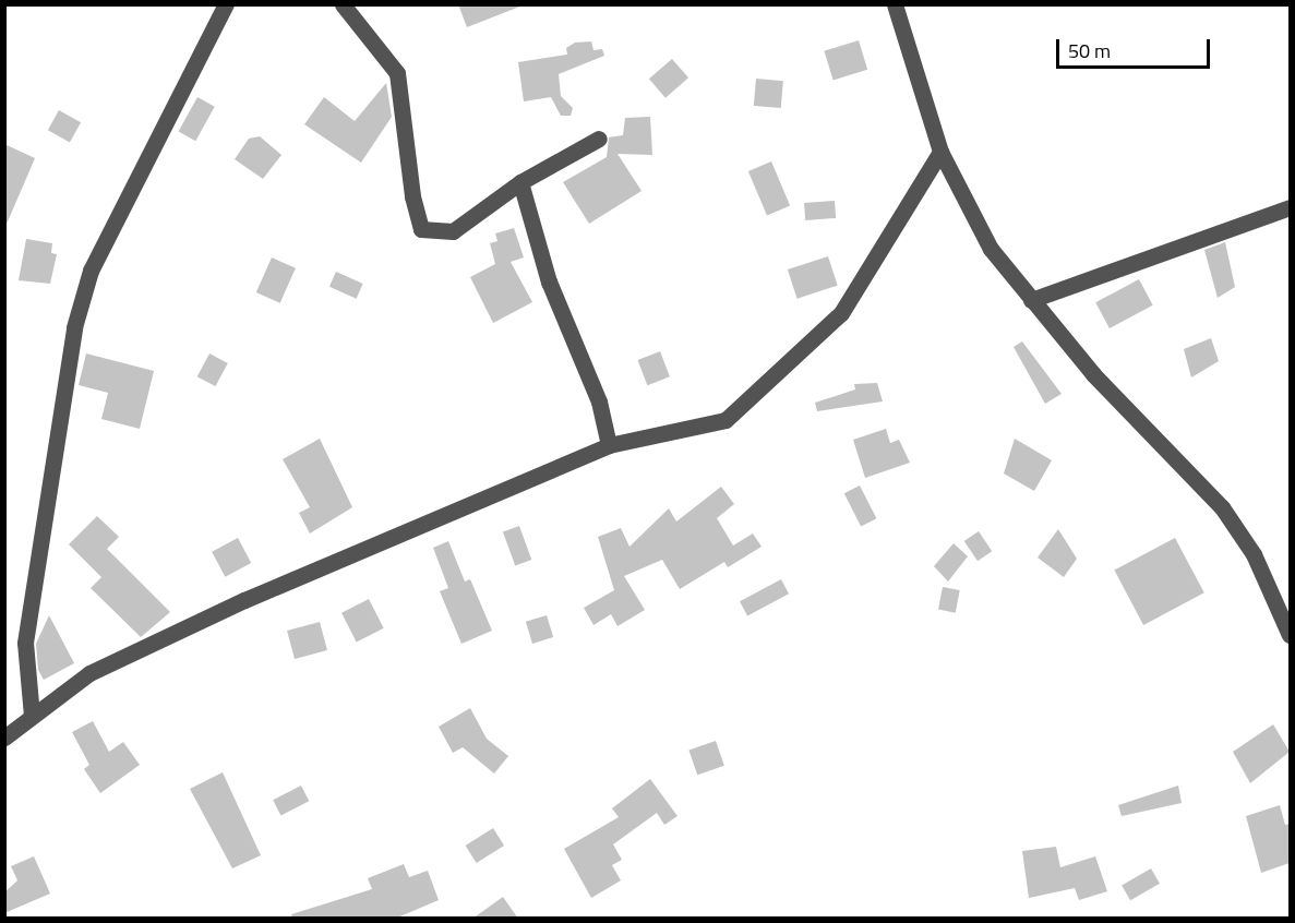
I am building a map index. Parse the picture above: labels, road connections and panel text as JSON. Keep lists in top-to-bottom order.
{
  "scale_bar": "50 m"
}
